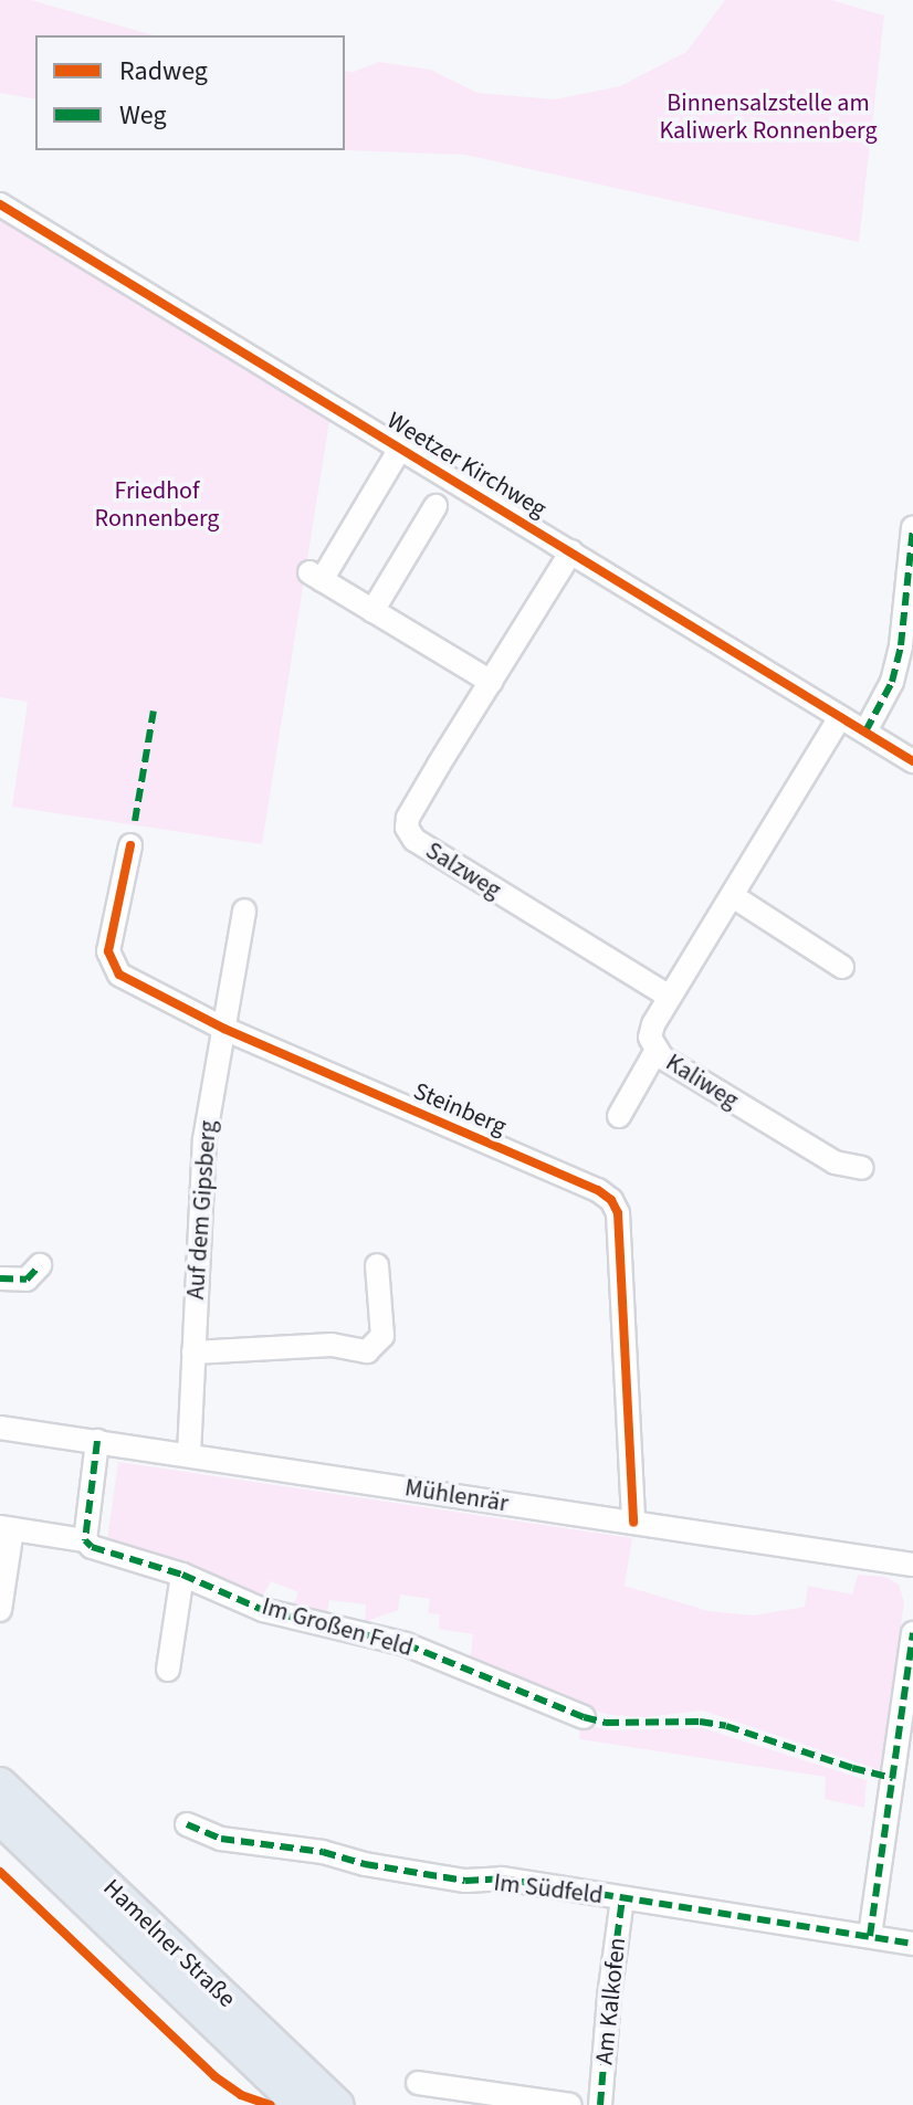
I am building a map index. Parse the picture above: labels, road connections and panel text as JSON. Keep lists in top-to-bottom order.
{
  "streets": {
    "highway": ["Hamelner Straße"],
    "street": [
      "Weetzer Kirchweg",
      "Salzweg",
      "Kaliweg",
      "Steinberg",
      "Auf dem Gipsberg",
      "Mühlenrär",
      "Im Großen Feld",
      "Im Südfeld",
      "Am Kalkofen"
    ]
  },
  "crossings": [
    ["Weetzer Kirchweg", "Salzweg"],
    ["Weetzer Kirchweg", "Kaliweg"],
    ["Salzweg", "Kaliweg"],
    ["Steinberg", "Auf dem Gipsberg"],
    ["Steinberg", "Mühlenrär"],
    ["Auf dem Gipsberg", "Mühlenrär"],
    ["Im Südfeld", "Am Kalkofen"]
  ],
  "parks": ["Binnensalzstelle am Kaliwerk Ronnenberg", "Friedhof Ronnenberg"],
  "legend": ["Radweg", "Weg"]
}
